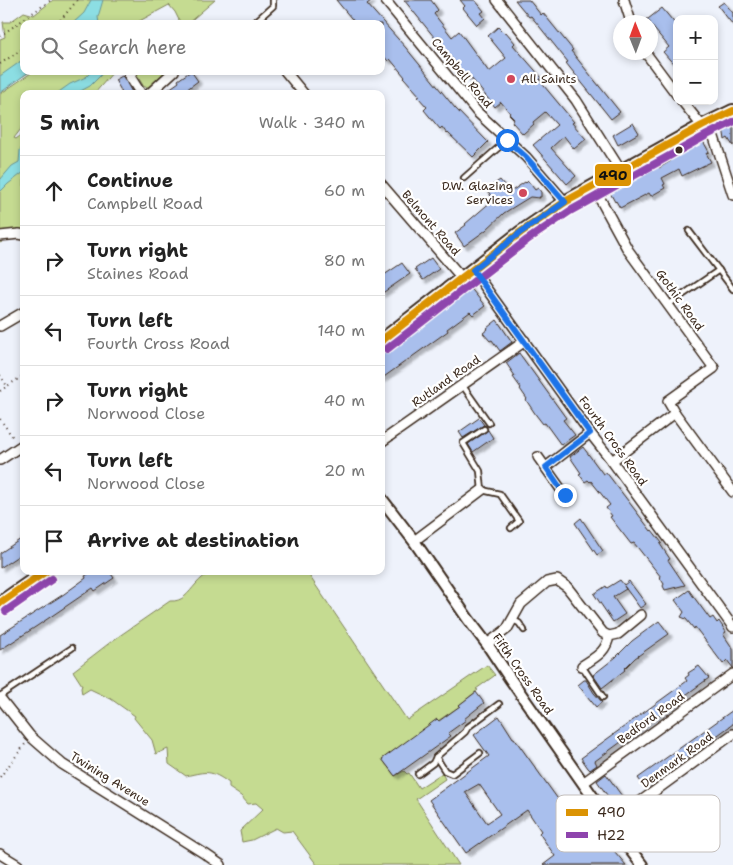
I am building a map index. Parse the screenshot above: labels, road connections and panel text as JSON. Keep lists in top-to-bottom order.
{
  "streets": {
    "street": [
      "Campbell Road",
      "Belmont Road",
      "Gothic Road",
      "Rutland Road",
      "Fourth Cross Road",
      "Fifth Cross Road",
      "Bedford Road",
      "Denmark Road",
      "Twining Avenue"
    ]
  },
  "crossings": [
    ["Rutland Road", "Fourth Cross Road"],
    ["Fifth Cross Road", "Bedford Road"]
  ],
  "places": ["All Saints", "D.W. Glazing Services"],
  "lines": ["transit line 490", "transit line H22"],
  "legend": ["490", "H22"],
  "north": "top",
  "page": {
    "map_buttons": ["+", "−"],
    "search": "Search here",
    "heading": ["5 min", "Walk · 340 m"],
    "list": [
      ["Continue", "Campbell Road", "60 m"],
      ["Turn right", "Staines Road", "80 m"],
      ["Turn left", "Fourth Cross Road", "140 m"],
      ["Turn right", "Norwood Close", "40 m"],
      ["Turn left", "Norwood Close", "20 m"],
      "Arrive at destination"
    ]
  }
}
